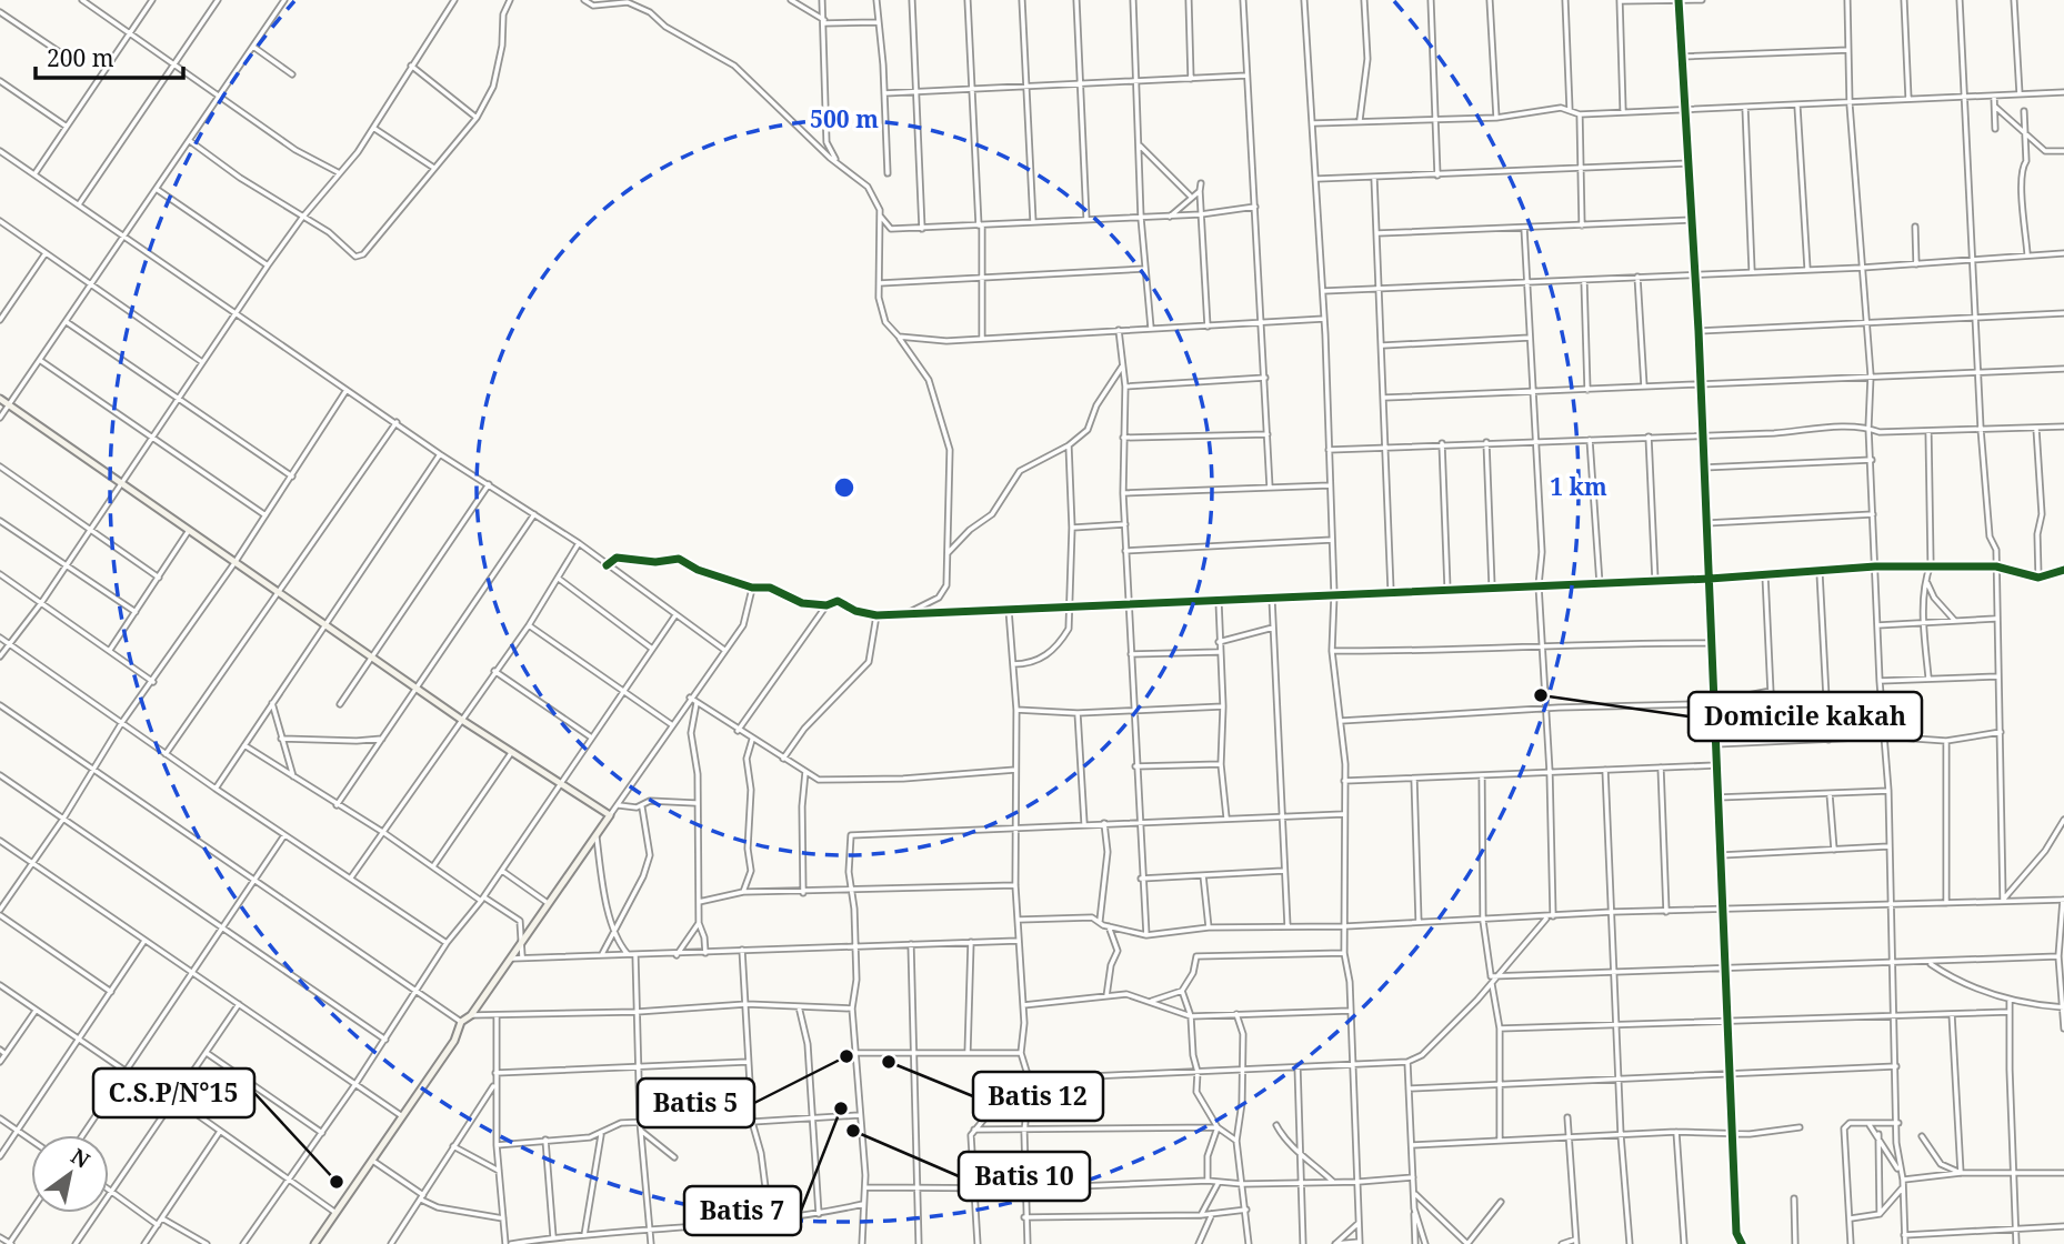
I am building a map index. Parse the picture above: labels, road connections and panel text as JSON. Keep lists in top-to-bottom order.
{
  "places": [
    "Domicile kakah",
    "Batis 5",
    "Batis 12",
    "Batis 7",
    "Batis 10",
    "C.S.P/N°15"
  ],
  "scale_bar": "200 m",
  "north": "top right",
  "rings": ["500 m", "1 km"]
}
